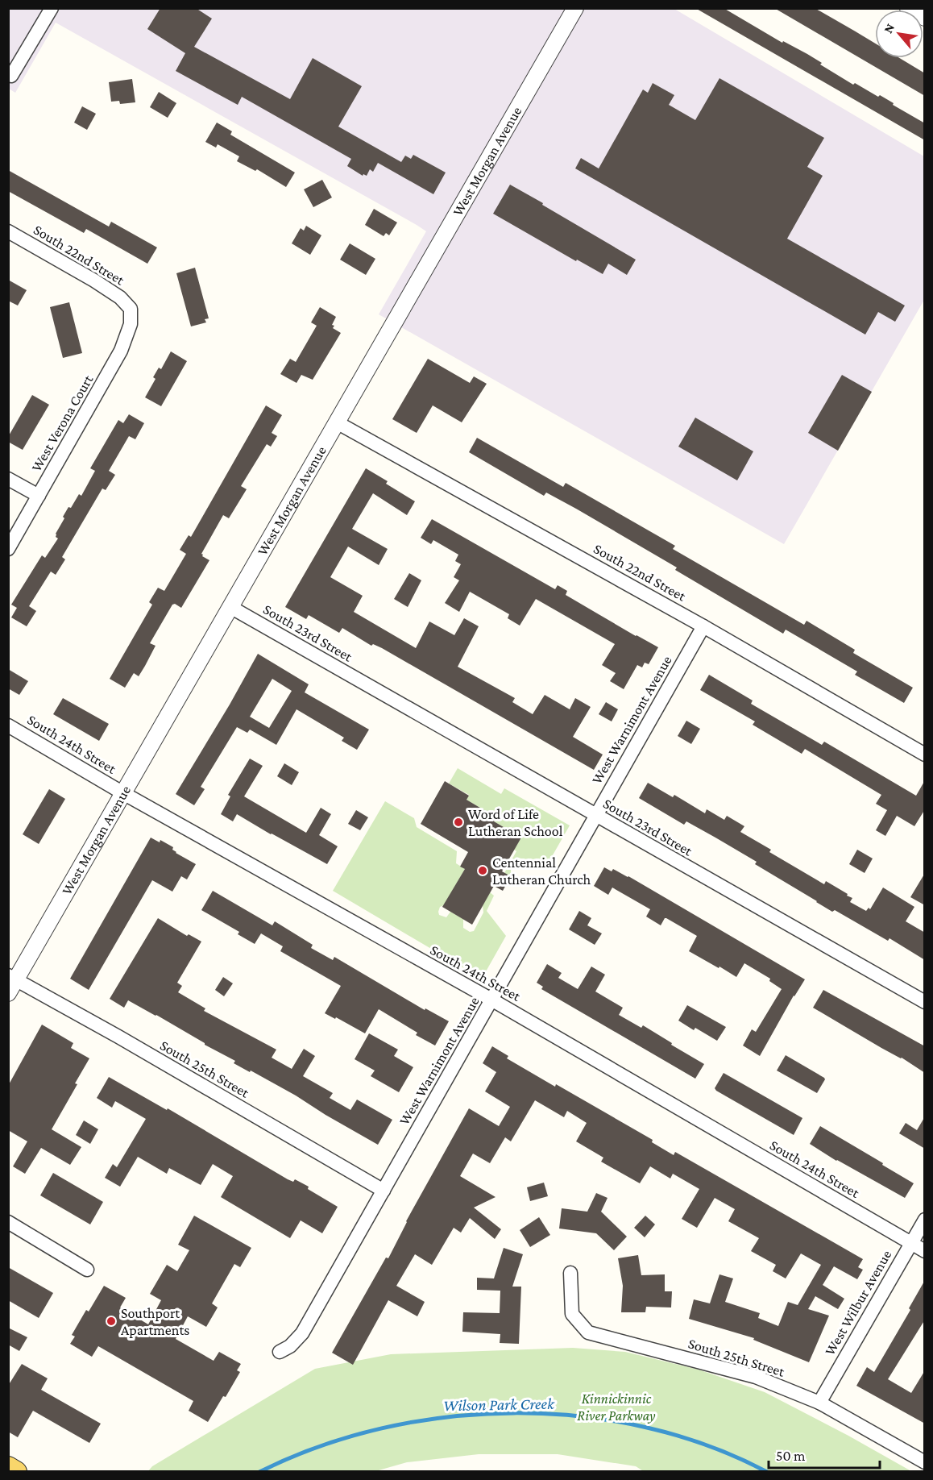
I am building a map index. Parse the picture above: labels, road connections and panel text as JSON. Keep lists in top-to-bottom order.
{
  "streets": {
    "street": [
      "West Morgan Avenue",
      "South 22nd Street",
      "West Verona Court",
      "South 23rd Street",
      "West Warnimont Avenue",
      "South 24th Street",
      "South 25th Street",
      "West Wilbur Avenue"
    ]
  },
  "crossings": [
    ["West Morgan Avenue", "South 22nd Street"],
    ["West Morgan Avenue", "South 23rd Street"],
    ["West Morgan Avenue", "South 24th Street"],
    ["West Morgan Avenue", "South 25th Street"],
    ["South 22nd Street", "West Verona Court"],
    ["South 22nd Street", "West Warnimont Avenue"],
    ["South 23rd Street", "West Warnimont Avenue"],
    ["West Warnimont Avenue", "South 24th Street"],
    ["West Warnimont Avenue", "South 25th Street"],
    ["South 24th Street", "West Wilbur Avenue"],
    ["South 25th Street", "West Wilbur Avenue"]
  ],
  "water": ["Wilson Park Creek"],
  "parks": ["Kinnickinnic River Parkway"],
  "places": ["Word of Life Lutheran School", "Centennial Lutheran Church", "Southport Apartments"],
  "scale_bar": "50 m",
  "north": "top left"
}
